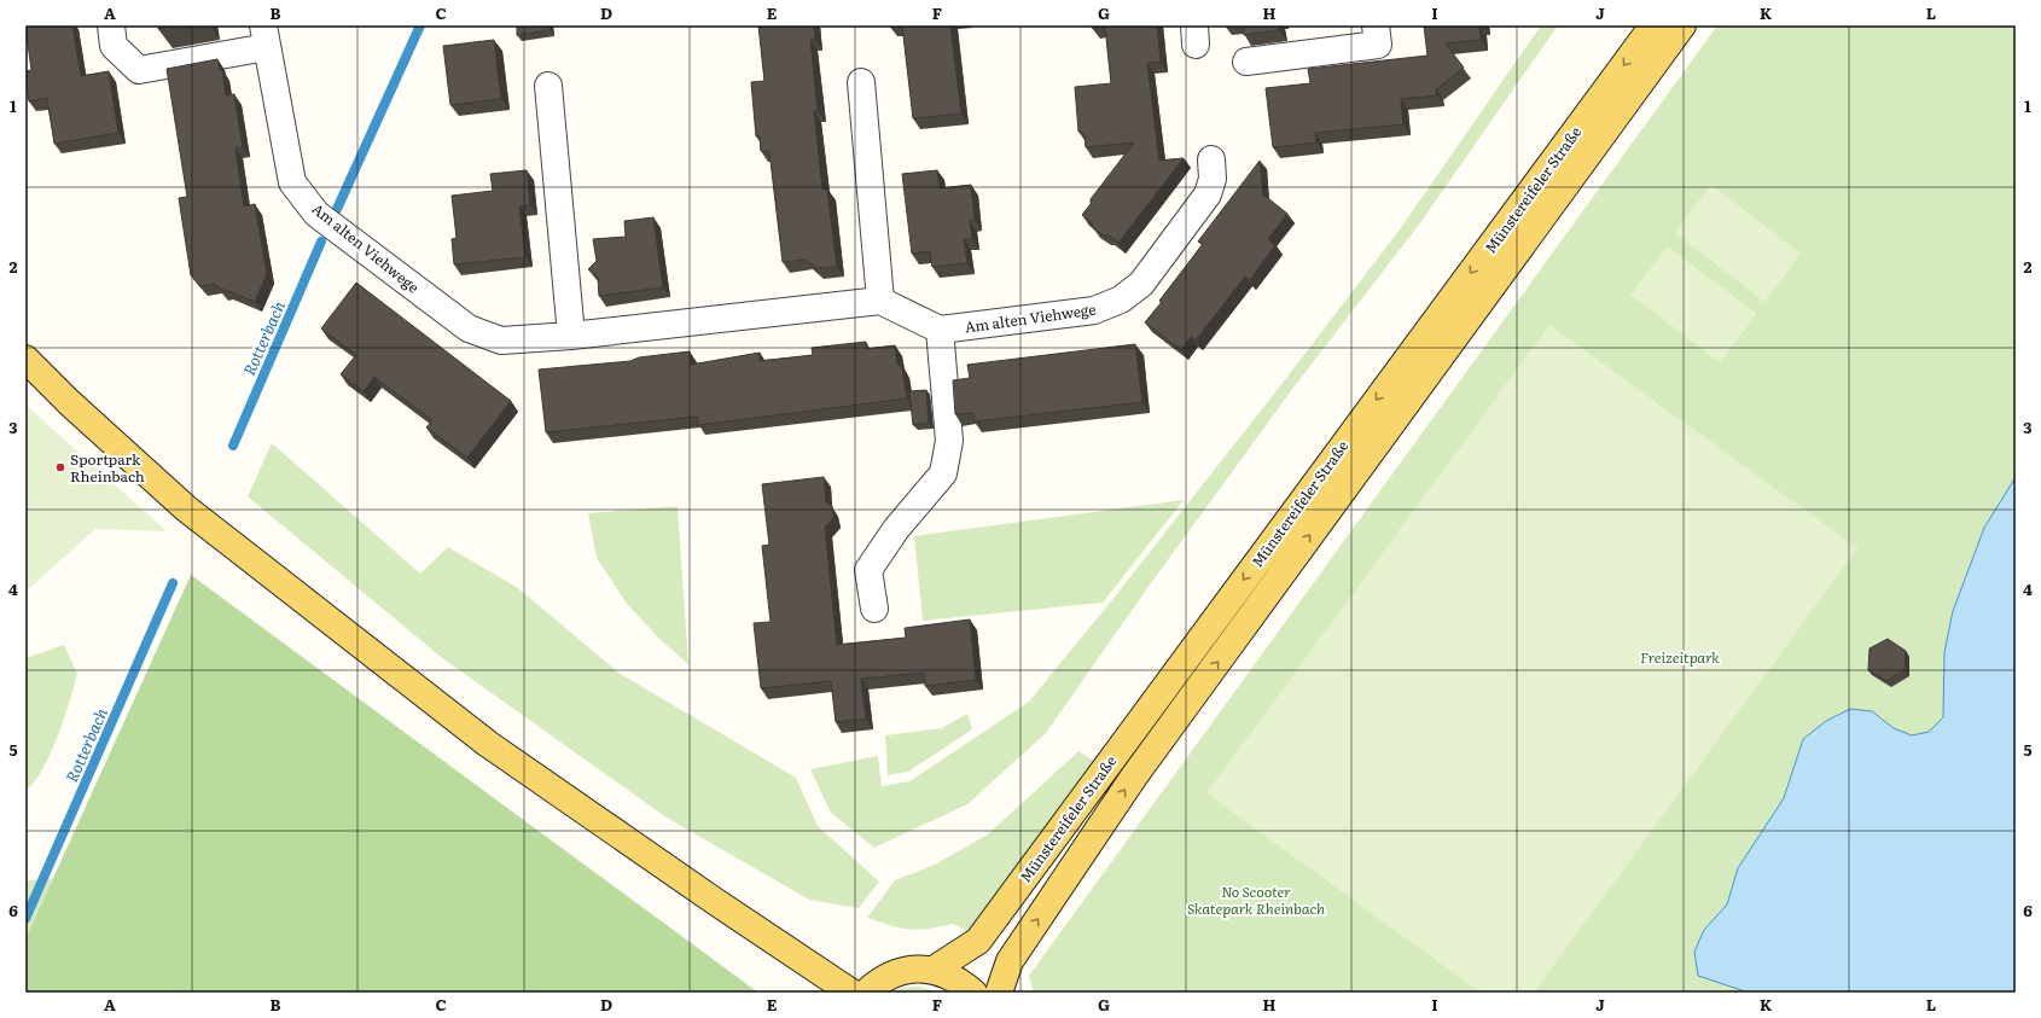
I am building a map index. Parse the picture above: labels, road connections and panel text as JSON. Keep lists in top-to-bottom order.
{
  "streets": {
    "main road": ["Münstereifeler Straße"],
    "street": ["Am alten Viehwege"]
  },
  "water": ["Rotterbach"],
  "parks": ["Freizeitpark", "No Scooter Skatepark Rheinbach"],
  "places": ["Sportpark Rheinbach"],
  "grid": {
    "columns": [
      "A",
      "B",
      "C",
      "D",
      "E",
      "F",
      "G",
      "H",
      "I",
      "J",
      "K",
      "L"
    ],
    "rows": [
      "1",
      "2",
      "3",
      "4",
      "5",
      "6"
    ]
  }
}
